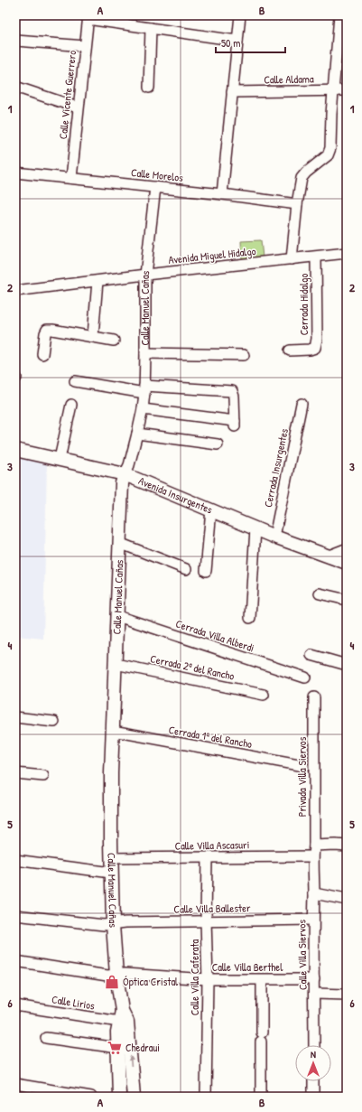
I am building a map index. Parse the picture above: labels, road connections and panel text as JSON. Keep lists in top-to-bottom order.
{
  "streets": {
    "street": [
      "Calle Aldama",
      "Calle Vicente Guerrero",
      "Calle Morelos",
      "Avenida Miguel Hidalgo",
      "Cerrada Hidalgo",
      "Calle Manuel Cañas",
      "Cerrada Insurgentes",
      "Avenida Insurgentes",
      "Cerrada Villa Alberdi",
      "Cerrada 2ª del Rancho",
      "Cerrada 1ª del Rancho",
      "Privada Villa Siervos",
      "Calle Villa Ascasuri",
      "Calle Villa Ballester",
      "Calle Villa Siervos",
      "Calle Villa Berthel",
      "Calle Villa Caferata",
      "Calle Lirios"
    ]
  },
  "crossings": [
    ["Calle Vicente Guerrero", "Calle Morelos"],
    ["Calle Morelos", "Calle Manuel Cañas"],
    ["Avenida Miguel Hidalgo", "Cerrada Hidalgo"],
    ["Avenida Miguel Hidalgo", "Calle Manuel Cañas"],
    ["Calle Manuel Cañas", "Avenida Insurgentes"],
    ["Calle Manuel Cañas", "Cerrada Villa Alberdi"],
    ["Calle Manuel Cañas", "Cerrada 2ª del Rancho"],
    ["Calle Manuel Cañas", "Cerrada 1ª del Rancho"],
    ["Calle Manuel Cañas", "Calle Villa Ascasuri"],
    ["Calle Manuel Cañas", "Calle Villa Ballester"],
    ["Calle Manuel Cañas", "Calle Villa Berthel"],
    ["Calle Manuel Cañas", "Calle Lirios"],
    ["Cerrada Insurgentes", "Avenida Insurgentes"],
    ["Privada Villa Siervos", "Calle Villa Ascasuri"],
    ["Privada Villa Siervos", "Calle Villa Siervos"],
    ["Calle Villa Ascasuri", "Calle Villa Siervos"],
    ["Calle Villa Ascasuri", "Calle Villa Caferata"],
    ["Calle Villa Ballester", "Calle Villa Siervos"],
    ["Calle Villa Ballester", "Calle Villa Caferata"],
    ["Calle Villa Siervos", "Calle Villa Berthel"],
    ["Calle Villa Berthel", "Calle Villa Caferata"]
  ],
  "places": {
    "shop": ["Óptica Cristal"],
    "supermarket": ["Chedraui"]
  },
  "scale_bar": "50 m",
  "north": "top",
  "grid": {
    "columns": ["A", "B"],
    "rows": [
      "1",
      "2",
      "3",
      "4",
      "5",
      "6"
    ]
  }
}
